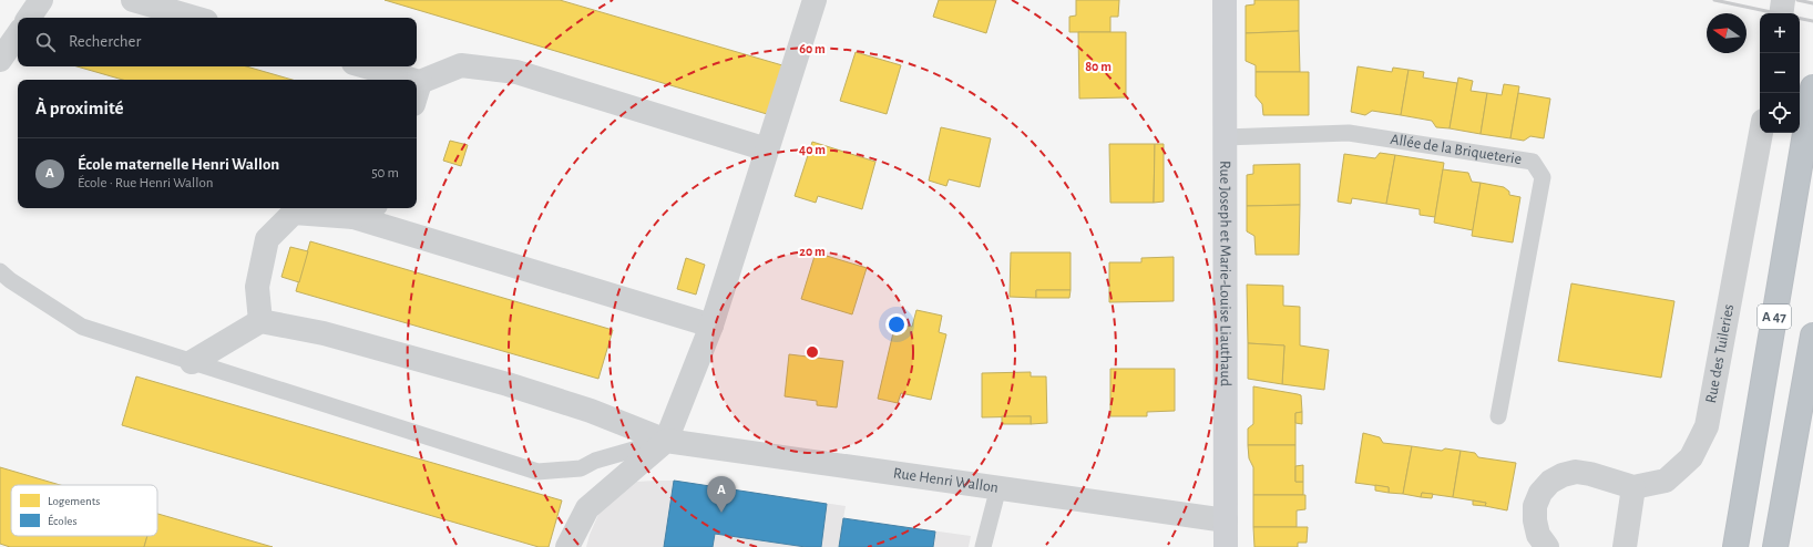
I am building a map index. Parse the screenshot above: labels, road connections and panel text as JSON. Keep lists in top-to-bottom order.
{
  "streets": {
    "highway": ["A 47"],
    "main road": ["Rue Joseph et Marie-Louise Liauthaud"],
    "street": ["Rue des Tuileries", "Rue Henri Wallon"],
    "lane": ["Allée de la Briqueterie"]
  },
  "crossings": [
    ["Allée de la Briqueterie", "Rue Joseph et Marie-Louise Liauthaud"],
    ["Rue Joseph et Marie-Louise Liauthaud", "Rue Henri Wallon"]
  ],
  "legend": ["Logements", "Écoles"],
  "north": "left",
  "page": {
    "map_buttons": ["+", "−"],
    "search": "Rechercher",
    "heading": "À proximité",
    "list": [
      {
        "mark": "A",
        "name": "École maternelle Henri Wallon",
        "note": "École · Rue Henri Wallon",
        "value": "50 m"
      }
    ],
    "pins": "A"
  },
  "rings": [
    "60 m",
    "80 m",
    "40 m",
    "20 m"
  ]
}
